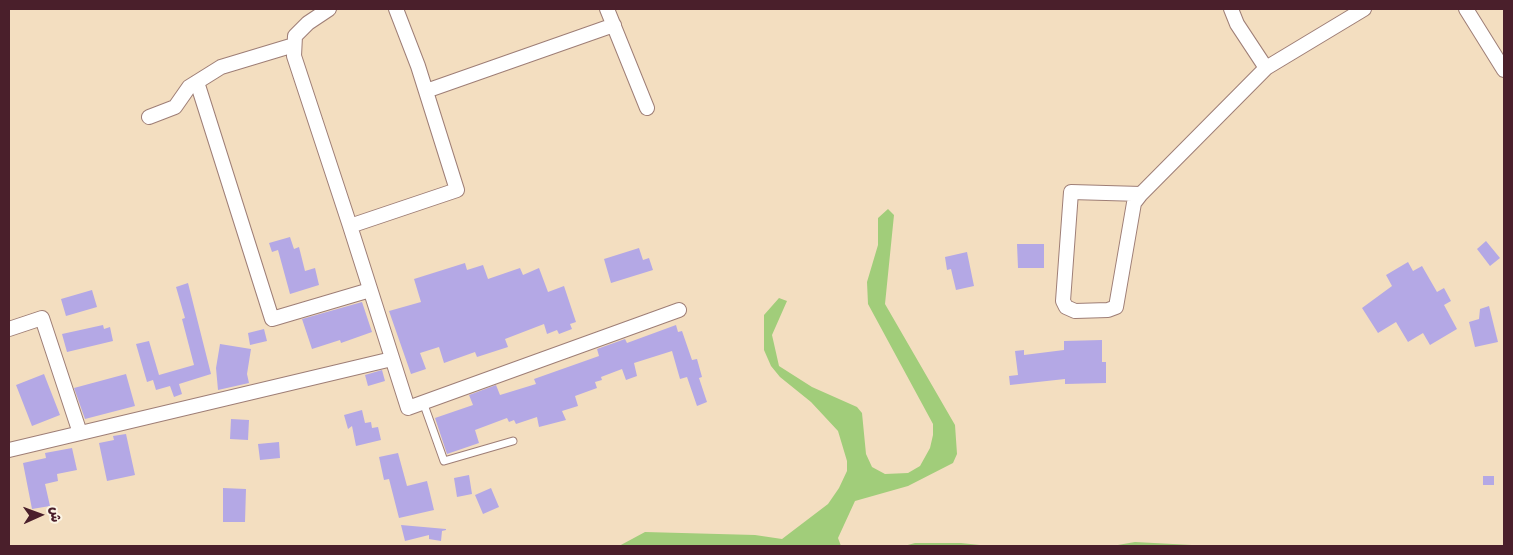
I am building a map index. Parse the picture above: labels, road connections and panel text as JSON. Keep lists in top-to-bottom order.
{
  "north": "right"
}
